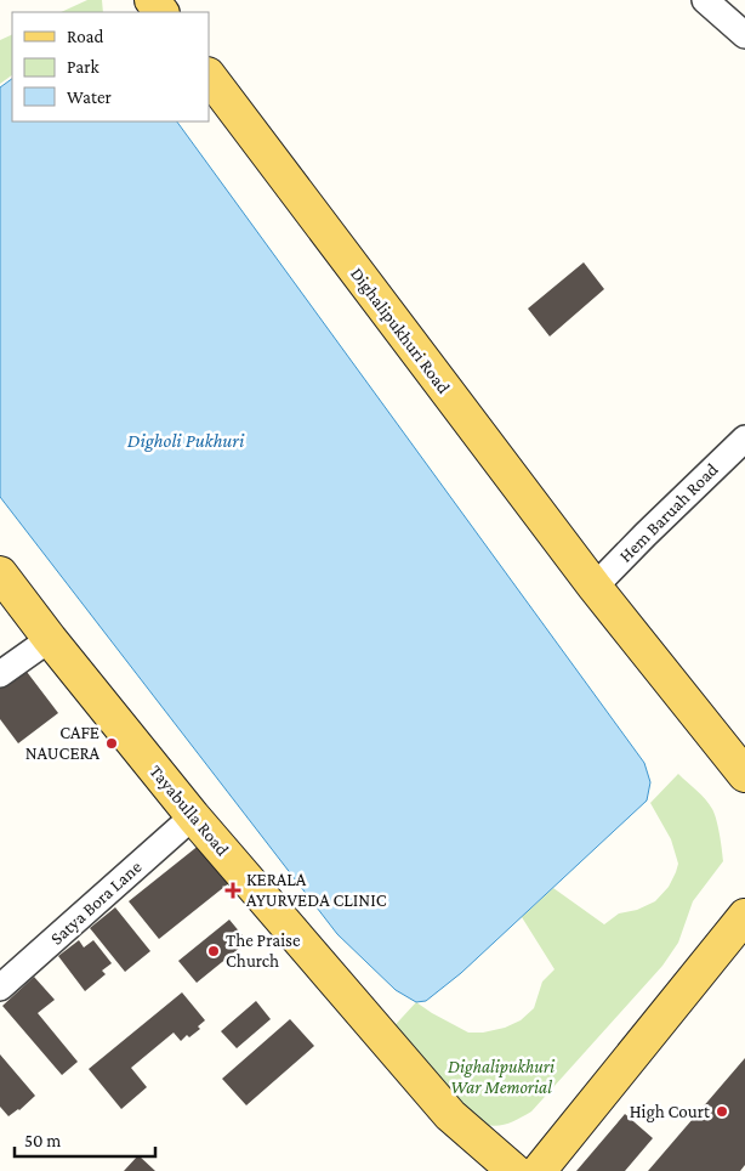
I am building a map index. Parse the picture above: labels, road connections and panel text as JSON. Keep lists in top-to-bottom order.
{
  "streets": {
    "main road": ["Dighalipukhuri Road", "Tayabulla Road"],
    "street": ["Hem Baruah Road", "Satya Bora Lane"]
  },
  "crossings": [
    ["Dighalipukhuri Road", "Hem Baruah Road"],
    ["Tayabulla Road", "Satya Bora Lane"]
  ],
  "water": ["Digholi Pukhuri"],
  "parks": ["Dighalipukhuri War Memorial"],
  "places": {
    "other": ["CAFE NAUCERA", "The Praise Church", "High Court"],
    "health": ["KERALA AYURVEDA CLINIC"]
  },
  "legend": ["Road", "Park", "Water"],
  "scale_bar": "50 m"
}
